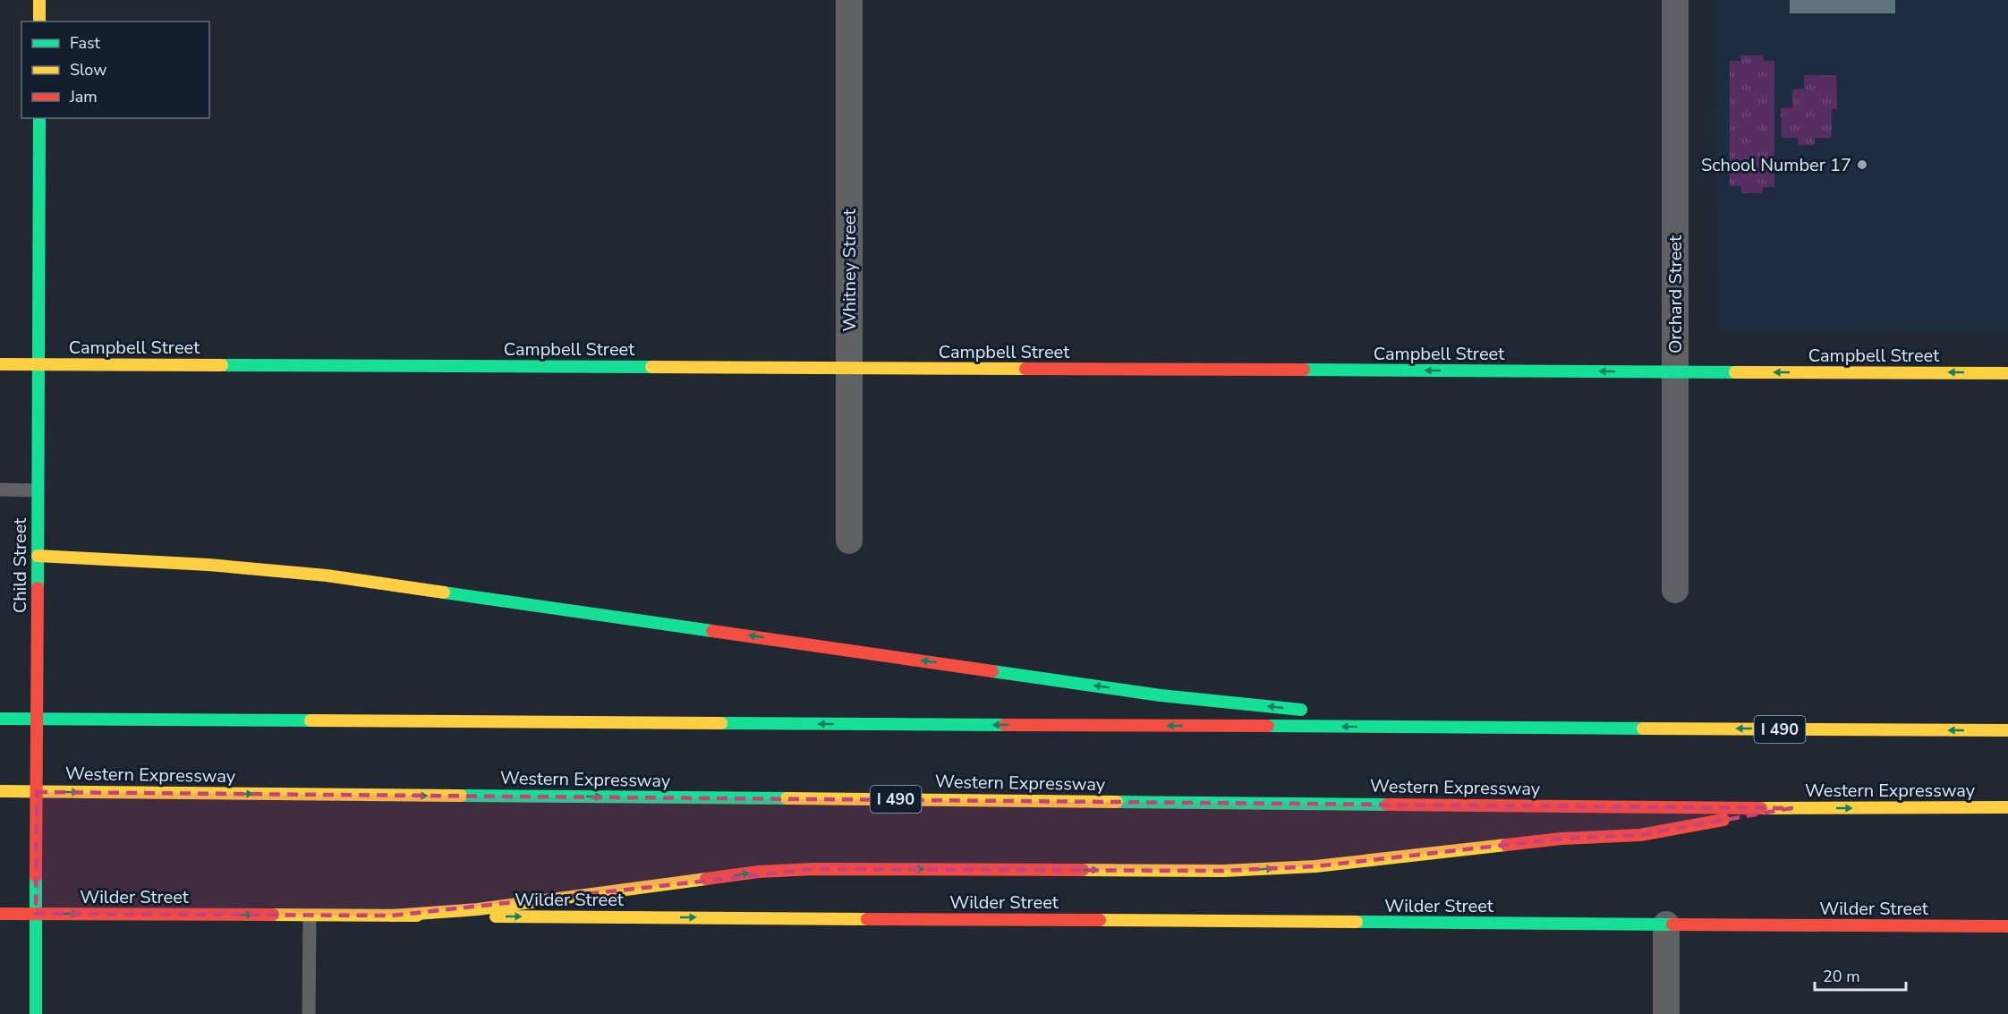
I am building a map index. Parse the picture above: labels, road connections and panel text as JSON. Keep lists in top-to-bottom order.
{
  "streets": {
    "main road": [
      "Campbell Street",
      "Child Street",
      "I 490",
      "Western Expressway",
      "Wilder Street"
    ],
    "street": ["Whitney Street", "Orchard Street"]
  },
  "crossings": [
    ["Whitney Street", "Campbell Street"],
    ["Orchard Street", "Campbell Street"],
    ["Campbell Street", "Child Street"],
    ["Child Street", "Wilder Street"]
  ],
  "one_way": ["Campbell Street"],
  "places": ["School Number 17"],
  "legend": ["Fast", "Slow", "Jam"],
  "scale_bar": "20 m"
}
